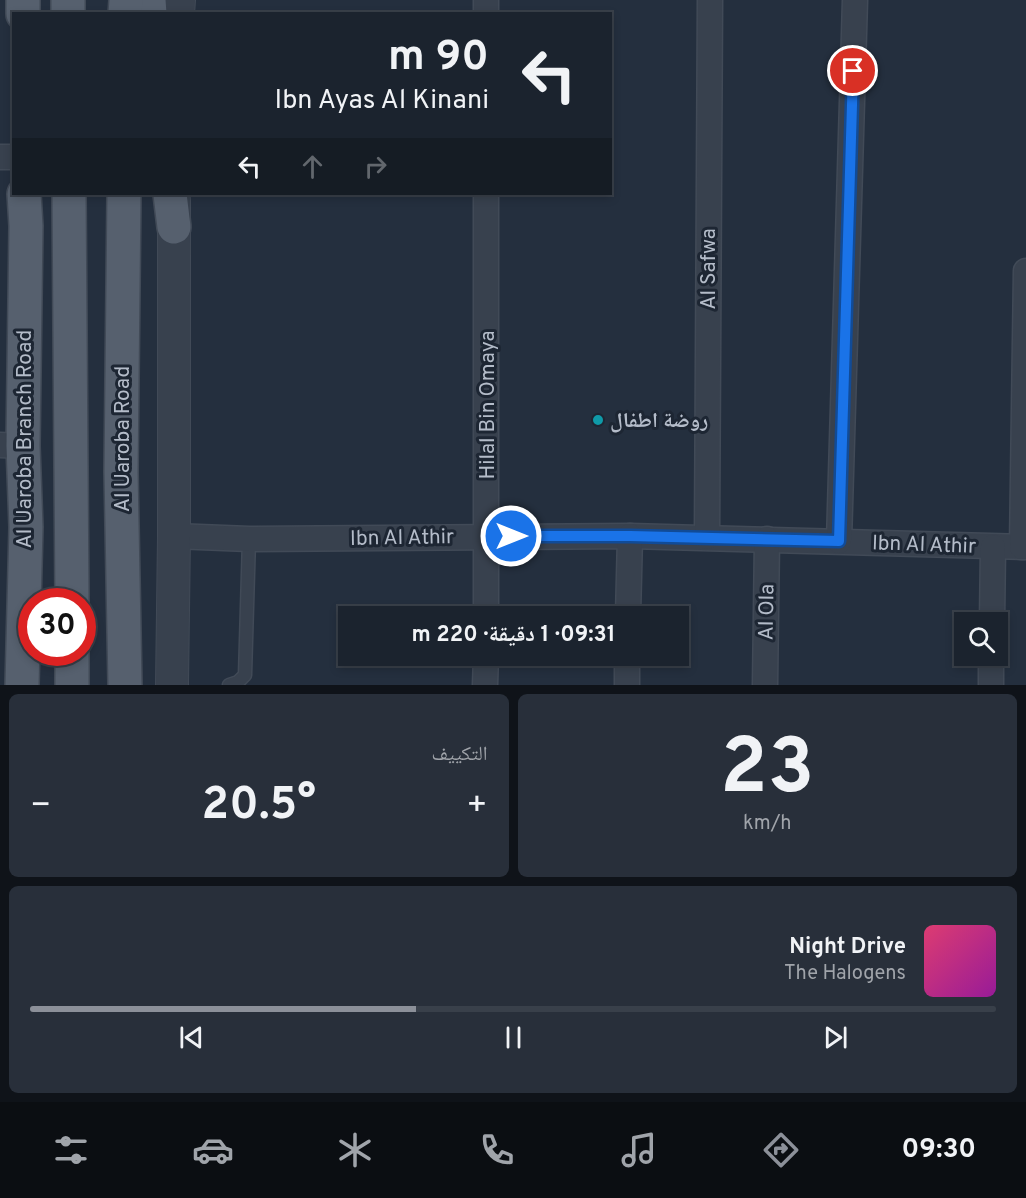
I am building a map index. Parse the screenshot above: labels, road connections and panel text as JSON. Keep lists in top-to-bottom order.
{
  "streets": {
    "main road": ["Al Uaroba Branch Road", "Al Uaroba Road"],
    "street": [
      "Al Safwa",
      "Hilal Bin Omaya",
      "Ibn Al Athir",
      "Al Ola"
    ]
  },
  "crossings": [
    ["Al Safwa", "Ibn Al Athir"],
    ["Hilal Bin Omaya", "Ibn Al Athir"],
    ["Ibn Al Athir", "Al Ola"]
  ],
  "places": ["روضة اطفال"],
  "page": {
    "turn": ["90 m", "Ibn Ayas Al Kinani"],
    "limit": "30",
    "trip": "09:31 · 1 دقيقة · 220 m",
    "tile": [
      ["23", "km/h"],
      "التكييف"
    ],
    "heat": ["−", "20.5°", "+"],
    "song": ["Night Drive", "The Halogens"],
    "tabs": "09:30"
  }
}
